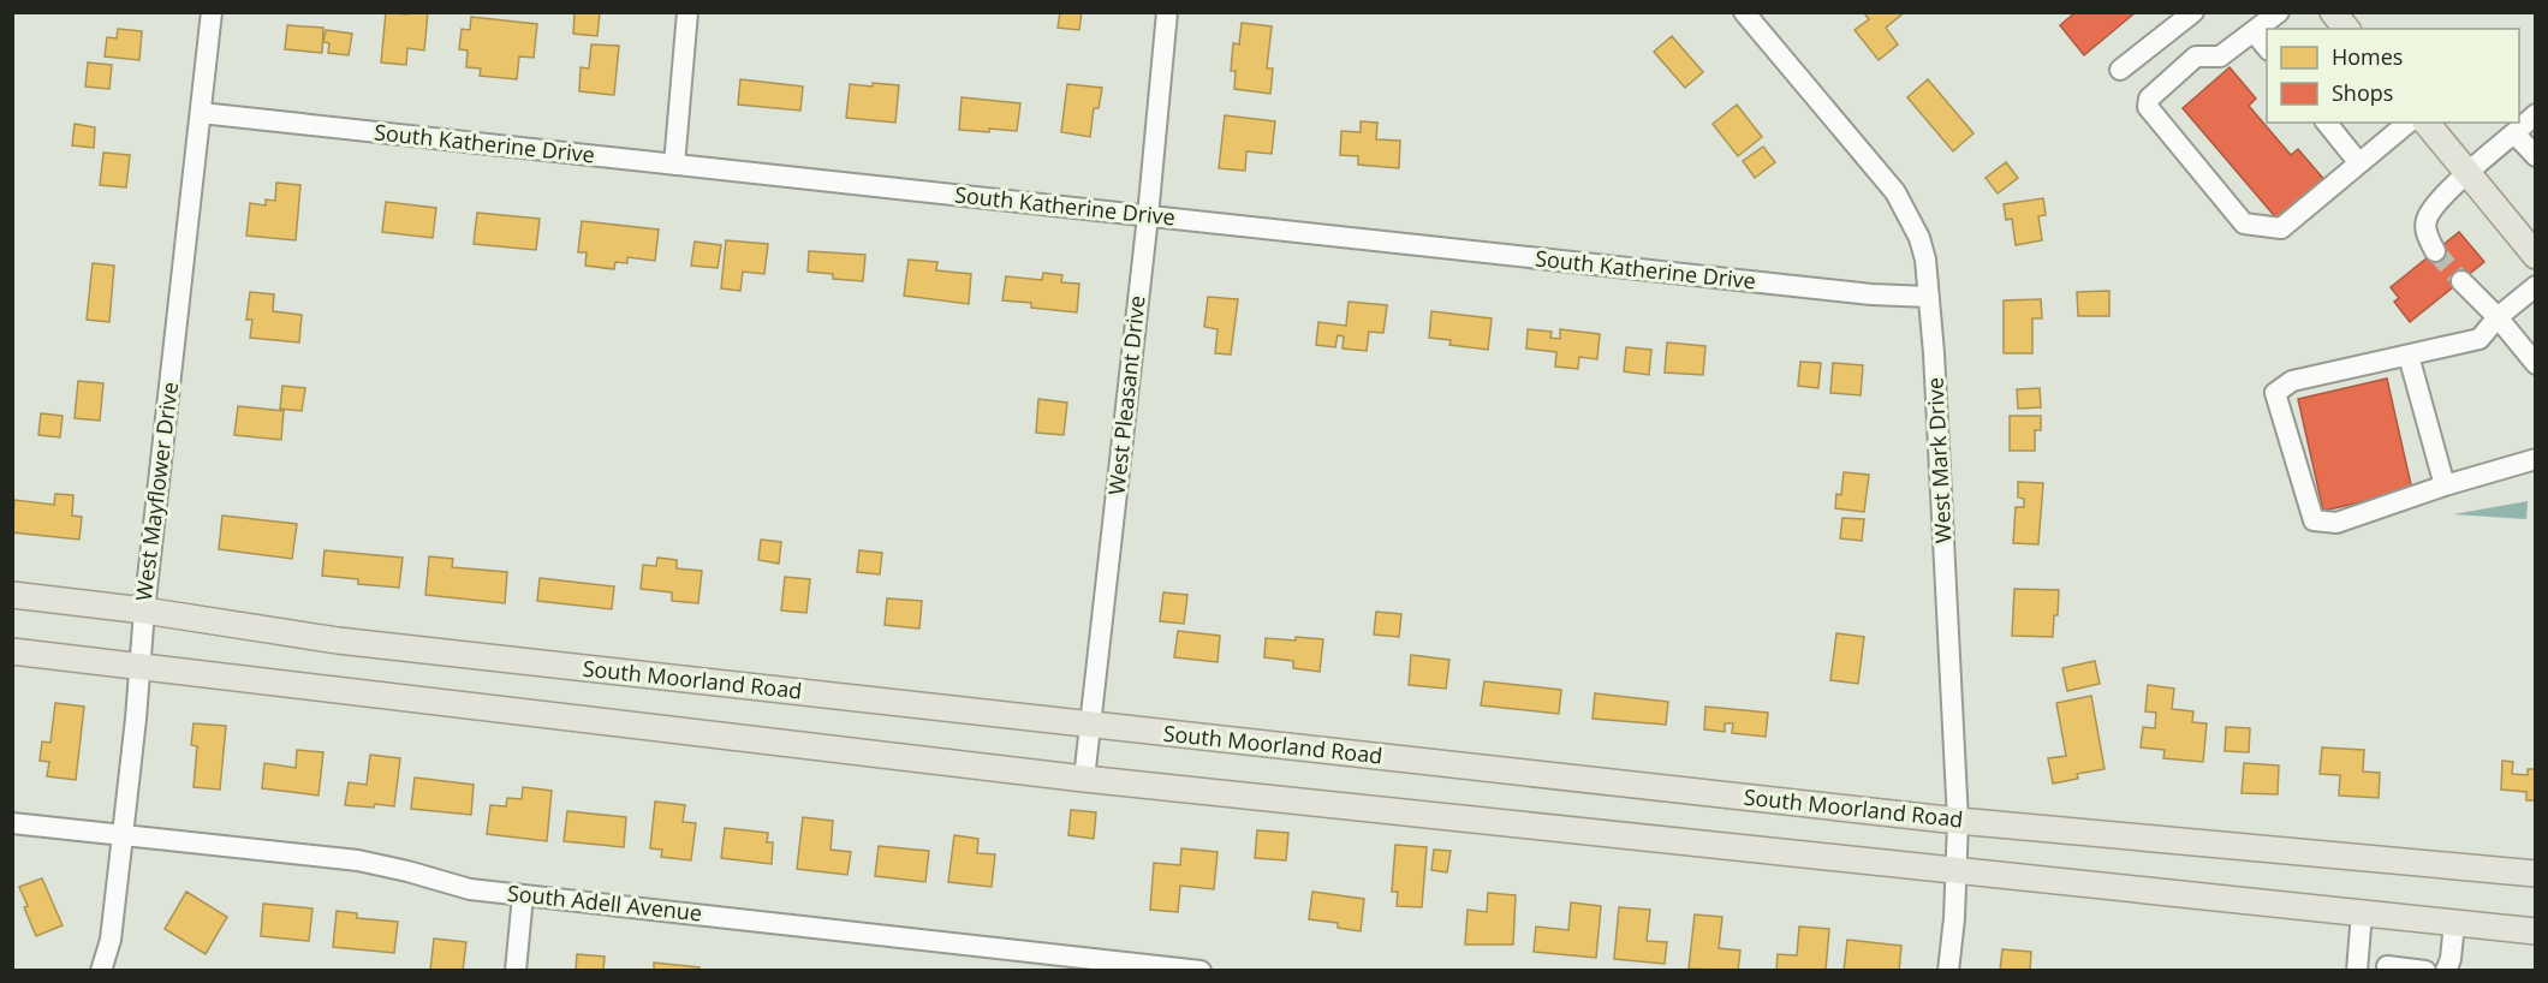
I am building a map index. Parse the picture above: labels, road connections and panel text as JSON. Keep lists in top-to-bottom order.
{
  "streets": {
    "main road": ["South Moorland Road"],
    "street": [
      "South Katherine Drive",
      "West Pleasant Drive",
      "West Mark Drive",
      "West Mayflower Drive",
      "South Adell Avenue"
    ]
  },
  "crossings": [
    ["South Katherine Drive", "West Pleasant Drive"],
    ["South Katherine Drive", "West Mark Drive"],
    ["South Katherine Drive", "West Mayflower Drive"],
    ["West Pleasant Drive", "South Moorland Road"],
    ["West Mark Drive", "South Moorland Road"],
    ["West Mayflower Drive", "South Moorland Road"],
    ["West Mayflower Drive", "South Adell Avenue"]
  ],
  "legend": ["Homes", "Shops"]
}
